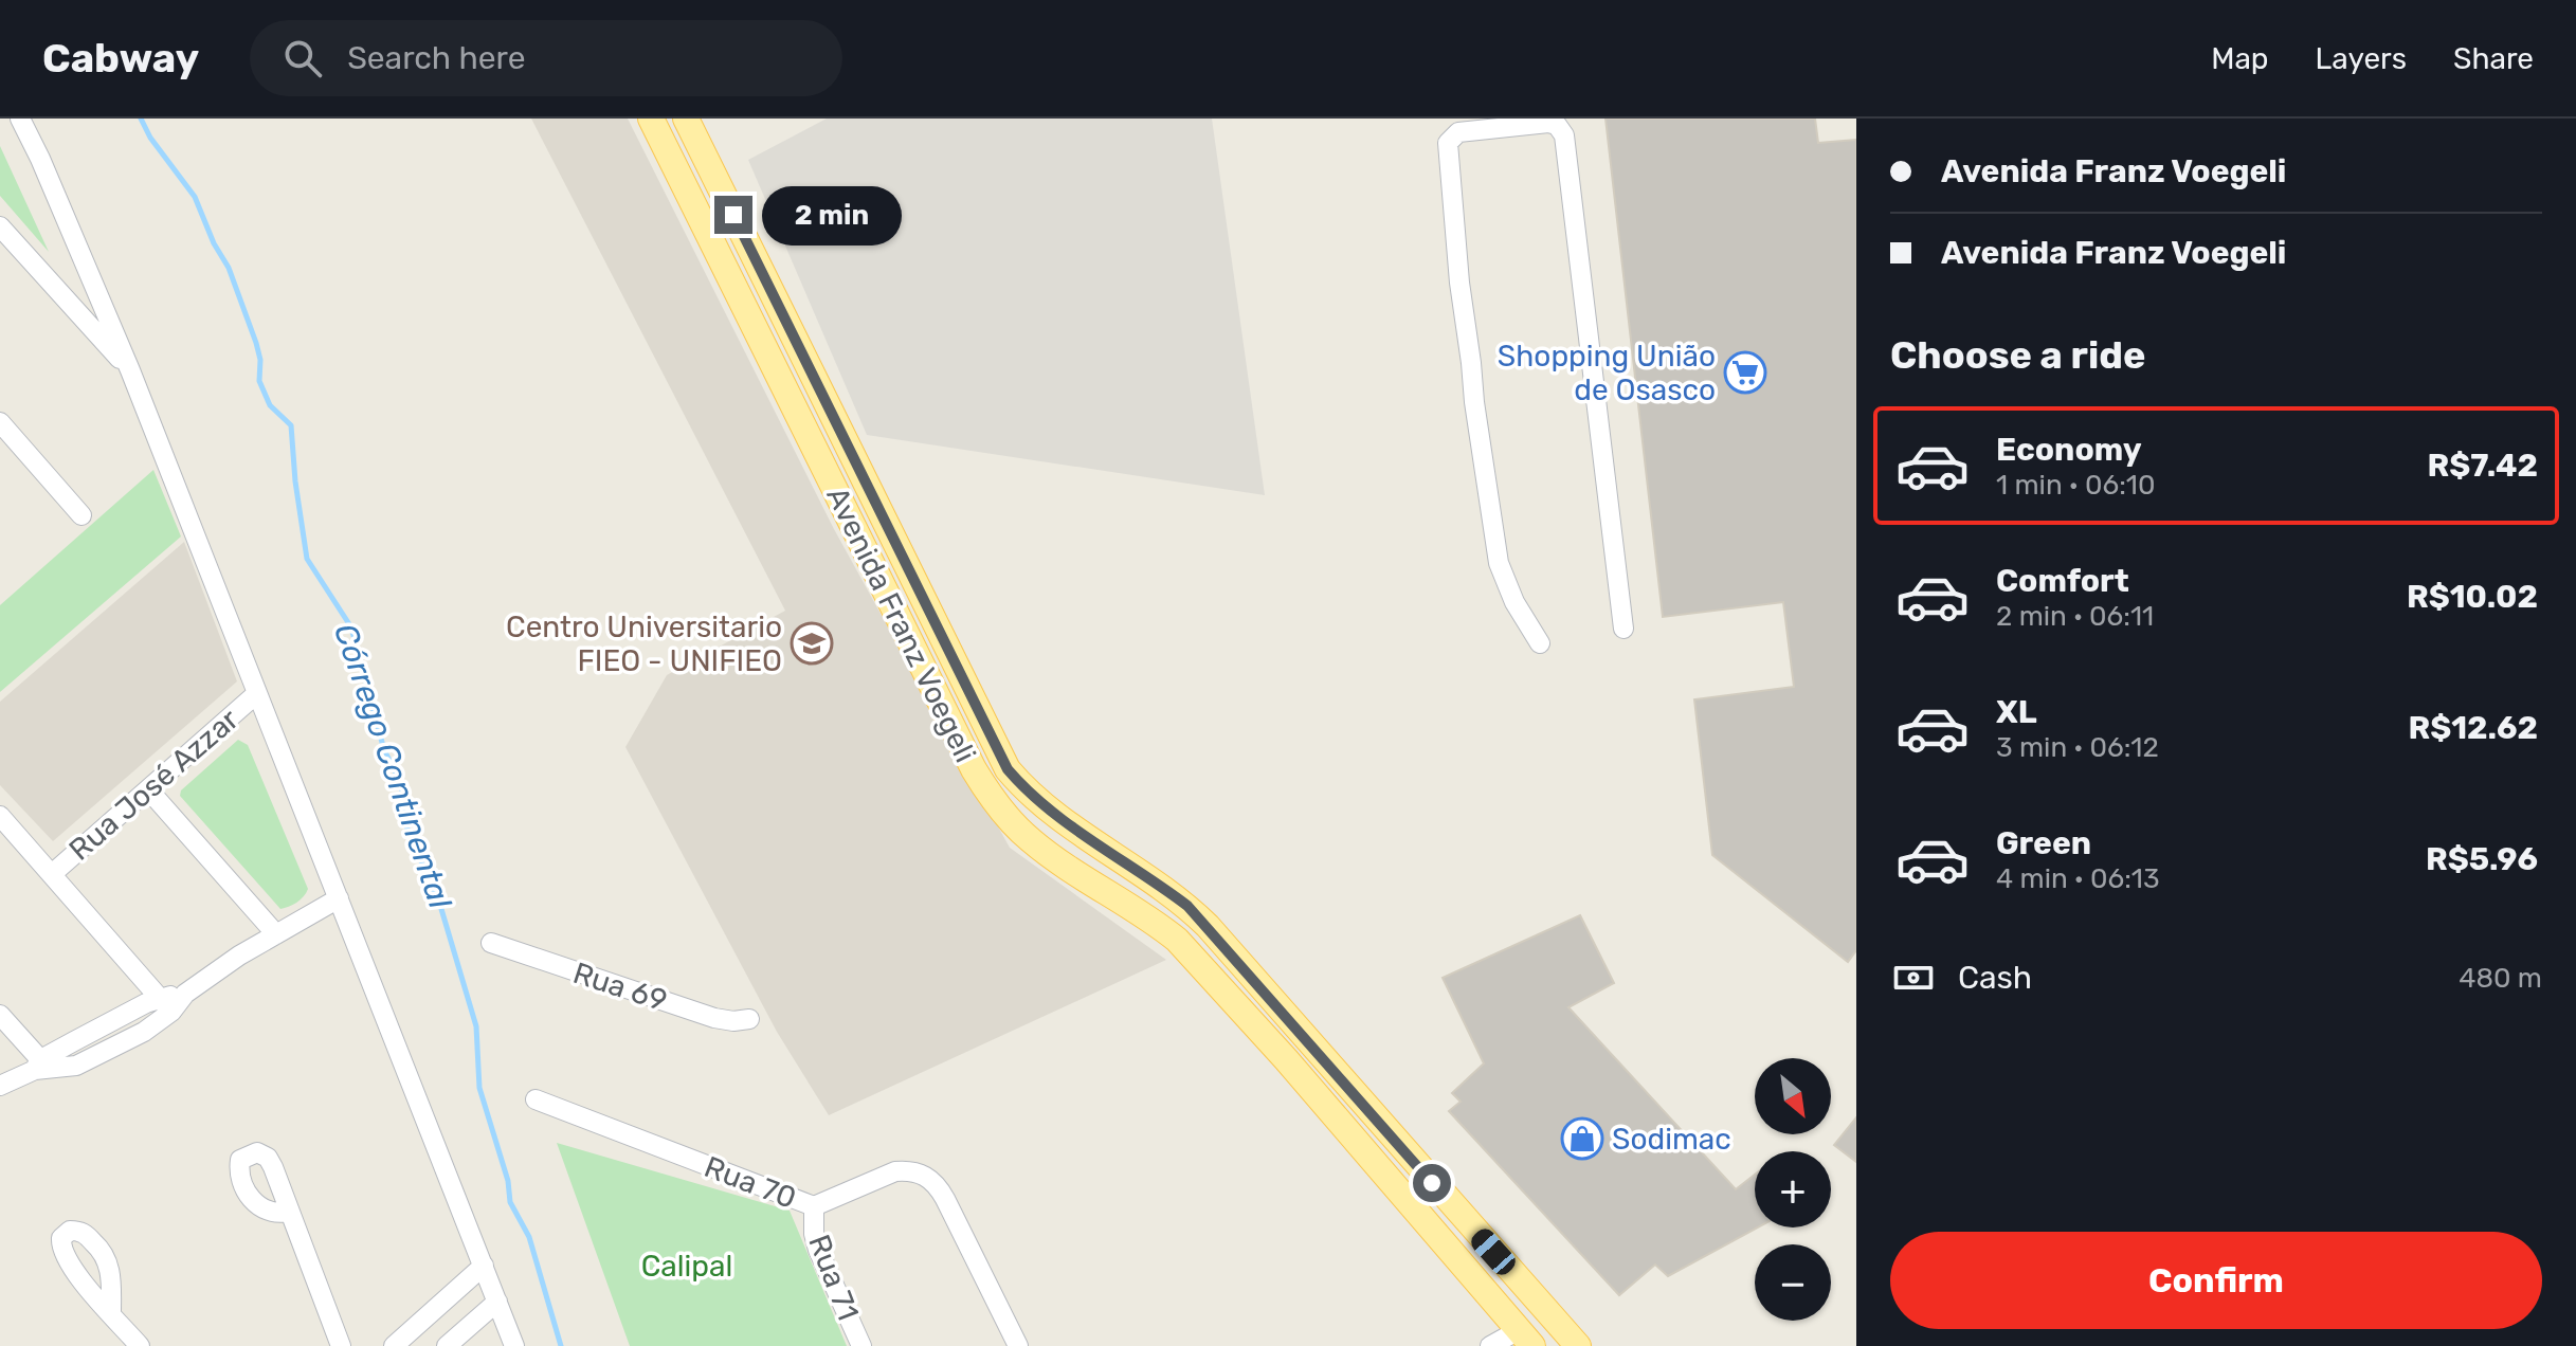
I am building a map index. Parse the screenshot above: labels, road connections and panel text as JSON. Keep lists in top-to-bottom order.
{
  "streets": {
    "main road": ["Avenida Franz Voegeli"],
    "street": [
      "Rua José Azzar",
      "Rua 69",
      "Rua 70",
      "Rua 71"
    ]
  },
  "crossings": [
    ["Rua 70", "Rua 71"]
  ],
  "water": ["Córrego Continental"],
  "parks": ["Calipal"],
  "places": {
    "supermarket": ["Shopping União de Osasco"],
    "school or university": ["Centro Universitario FIEO - UNIFIEO"],
    "shop": ["Sodimac"]
  },
  "north": "bottom right",
  "page": {
    "header": "Cabway",
    "search": "Search here",
    "nav": ["Map", "Layers", "Share"],
    "banner": ["Avenida Franz Voegeli", "Avenida Franz Voegeli"],
    "bubble": "2 min",
    "heading": "Choose a ride",
    "list": [
      {
        "name": "Economy",
        "note": "1 min · 06:10",
        "value": "R$7.42"
      },
      {
        "name": "Comfort",
        "note": "2 min · 06:11",
        "value": "R$10.02"
      },
      {
        "name": "XL",
        "note": "3 min · 06:12",
        "value": "R$12.62"
      },
      {
        "name": "Green",
        "note": "4 min · 06:13",
        "value": "R$5.96"
      }
    ],
    "pay": ["Cash", "480 m"],
    "map_buttons": ["+", "−"],
    "buttons": "Confirm"
  }
}
